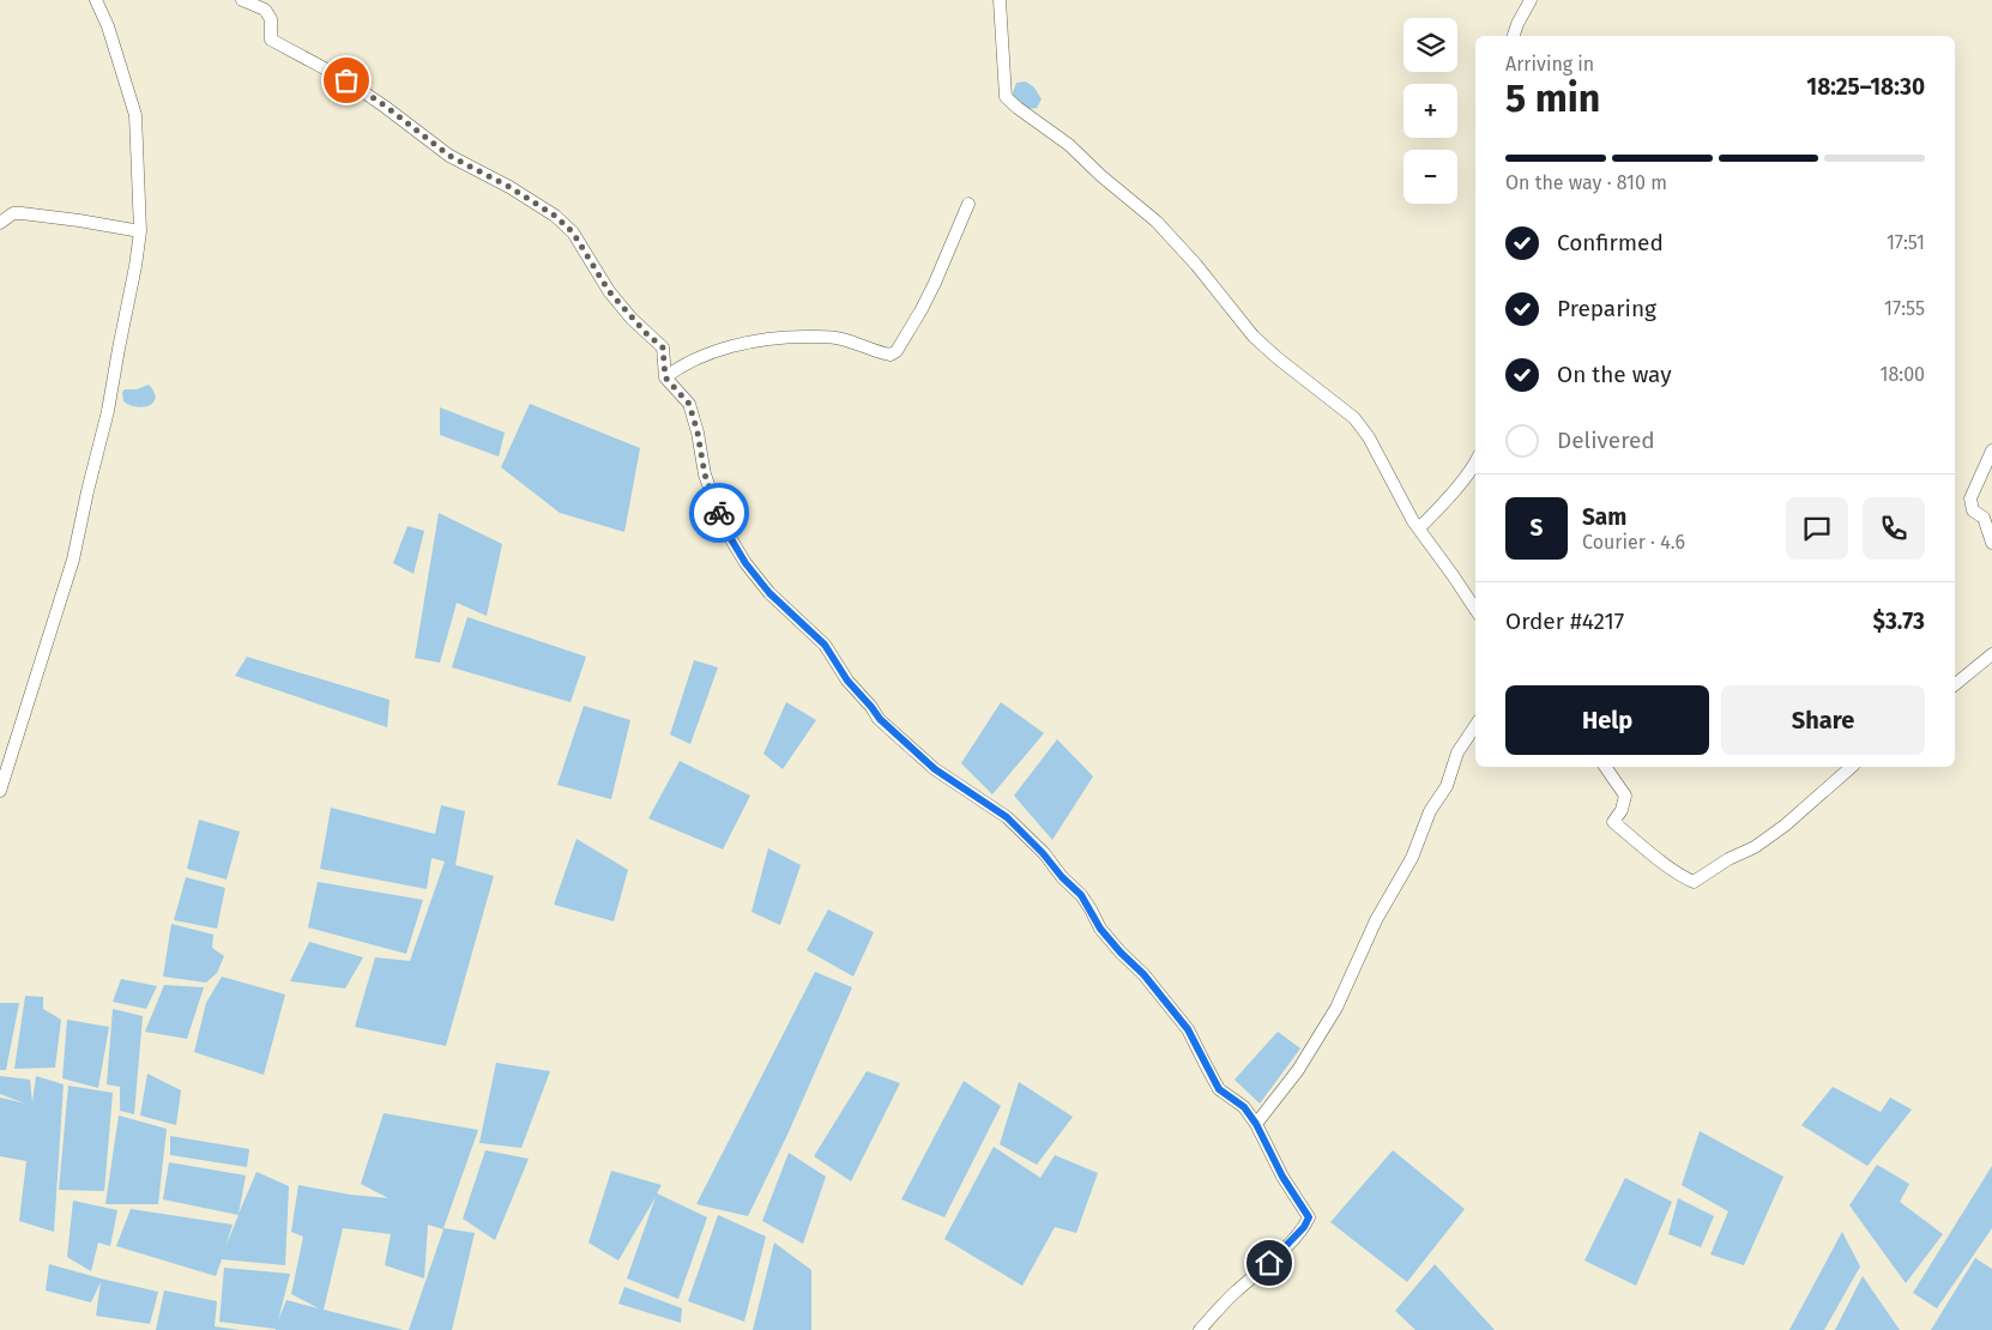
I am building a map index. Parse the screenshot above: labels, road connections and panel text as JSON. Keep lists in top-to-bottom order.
{
  "page": {
    "map_buttons": ["+", "−"],
    "heading": ["5 min", "Arriving in", "18:25–18:30"],
    "panel": [
      "Sam",
      "Courier · 4.6",
      "Order #4217",
      "$3.73"
    ],
    "bar": "On the way · 810 m",
    "list": [
      ["Confirmed", "17:51"],
      ["Preparing", "17:55"],
      ["On the way", "18:00"],
      "Delivered"
    ],
    "round": "S",
    "buttons": ["Help", "Share"]
  }
}
